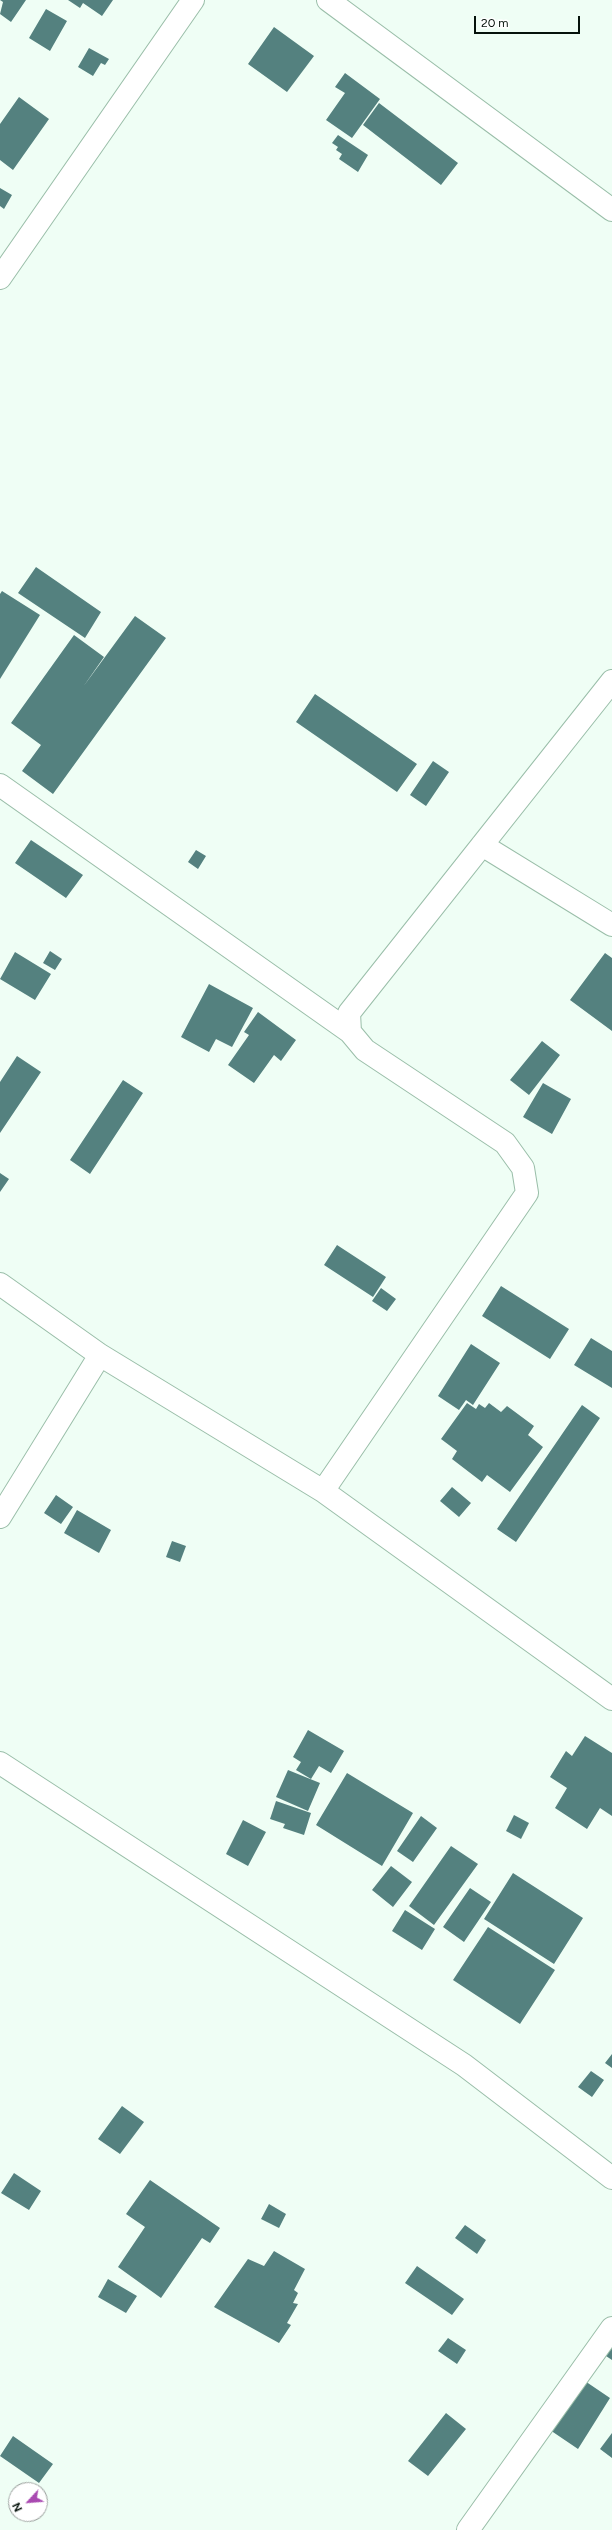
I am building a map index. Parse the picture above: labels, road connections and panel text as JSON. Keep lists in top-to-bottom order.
{
  "scale_bar": "20 m",
  "north": "bottom left"
}
